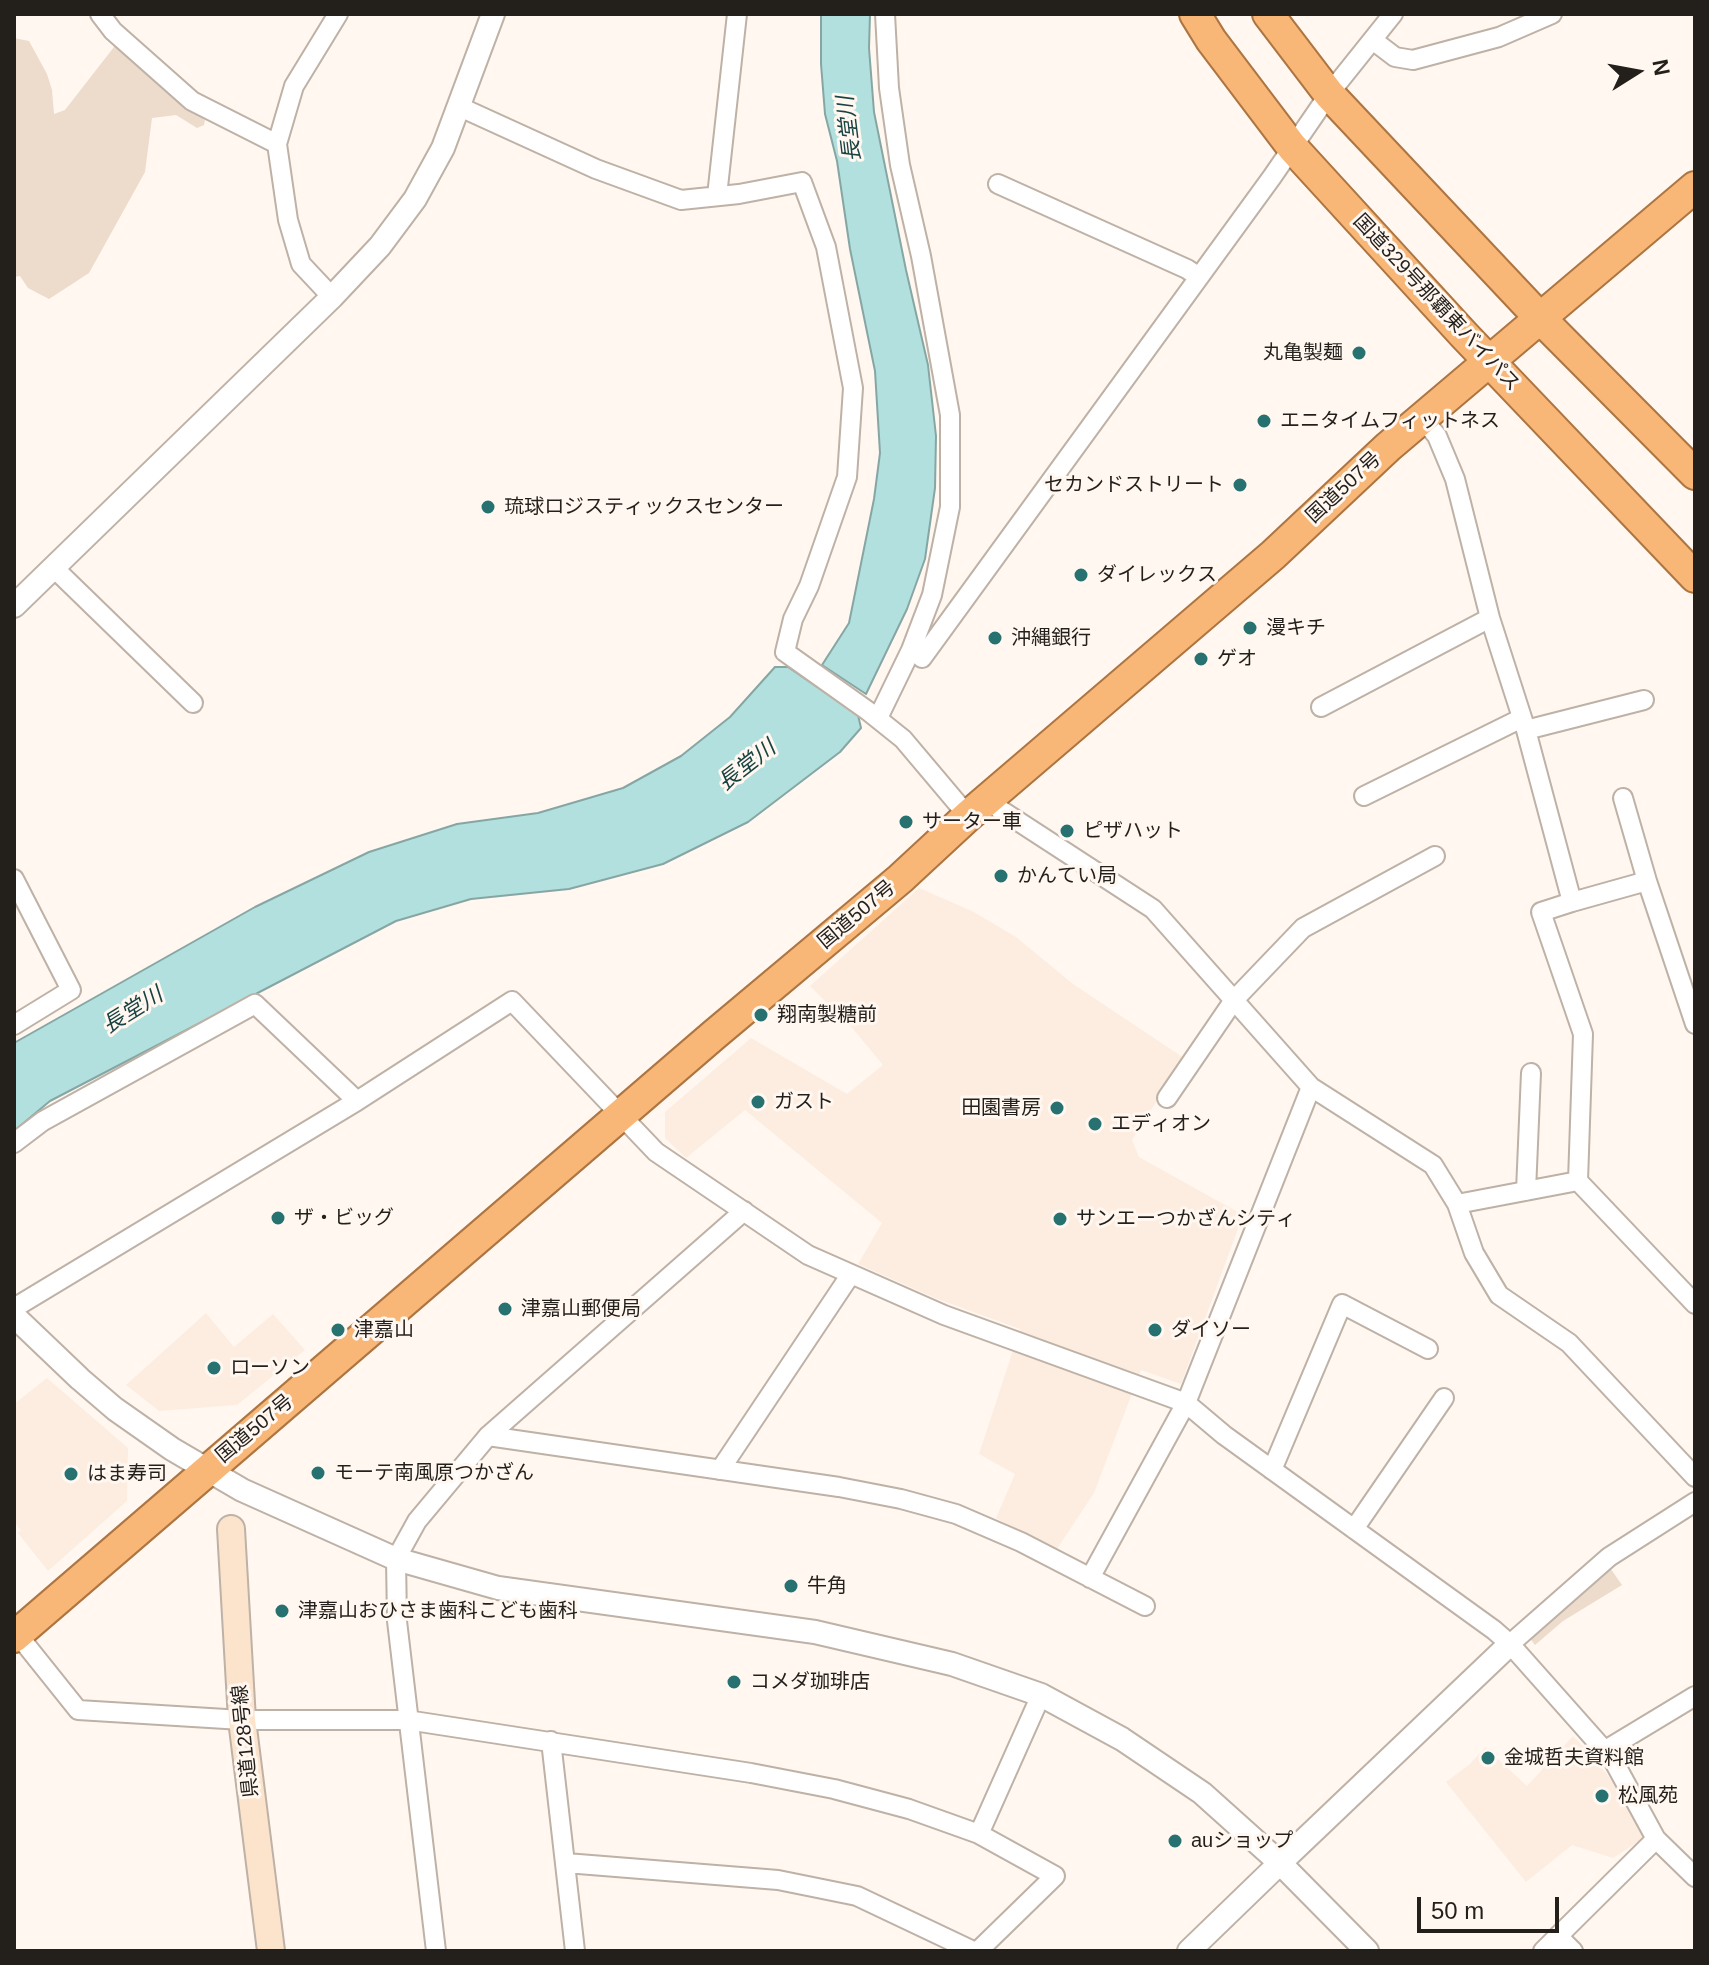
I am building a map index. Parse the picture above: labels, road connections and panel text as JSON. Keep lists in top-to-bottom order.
{
  "streets": {
    "highway": ["国道329号那覇東バイパス", "国道507号"],
    "main road": ["県道128号線"]
  },
  "crossings": [
    ["国道329号那覇東バイパス", "国道507号"]
  ],
  "water": ["長堂川"],
  "places": [
    "丸亀製麺",
    "エニタイムフィットネス",
    "セカンドストリート",
    "琉球ロジスティックスセンター",
    "ダイレックス",
    "漫キチ",
    "沖縄銀行",
    "ゲオ",
    "サーター車",
    "ピザハット",
    "かんてい局",
    "翔南製糖前",
    "ガスト",
    "田園書房",
    "エディオン",
    "ザ・ビッグ",
    "サンエーつかざんシティ",
    "津嘉山郵便局",
    "津嘉山",
    "ダイソー",
    "ローソン",
    "モーテ南風原つかざん",
    "はま寿司",
    "牛角",
    "津嘉山おひさま歯科こども歯科",
    "コメダ珈琲店",
    "金城哲夫資料館",
    "松風苑",
    "auショップ"
  ],
  "scale_bar": "50 m",
  "north": "right"
}
